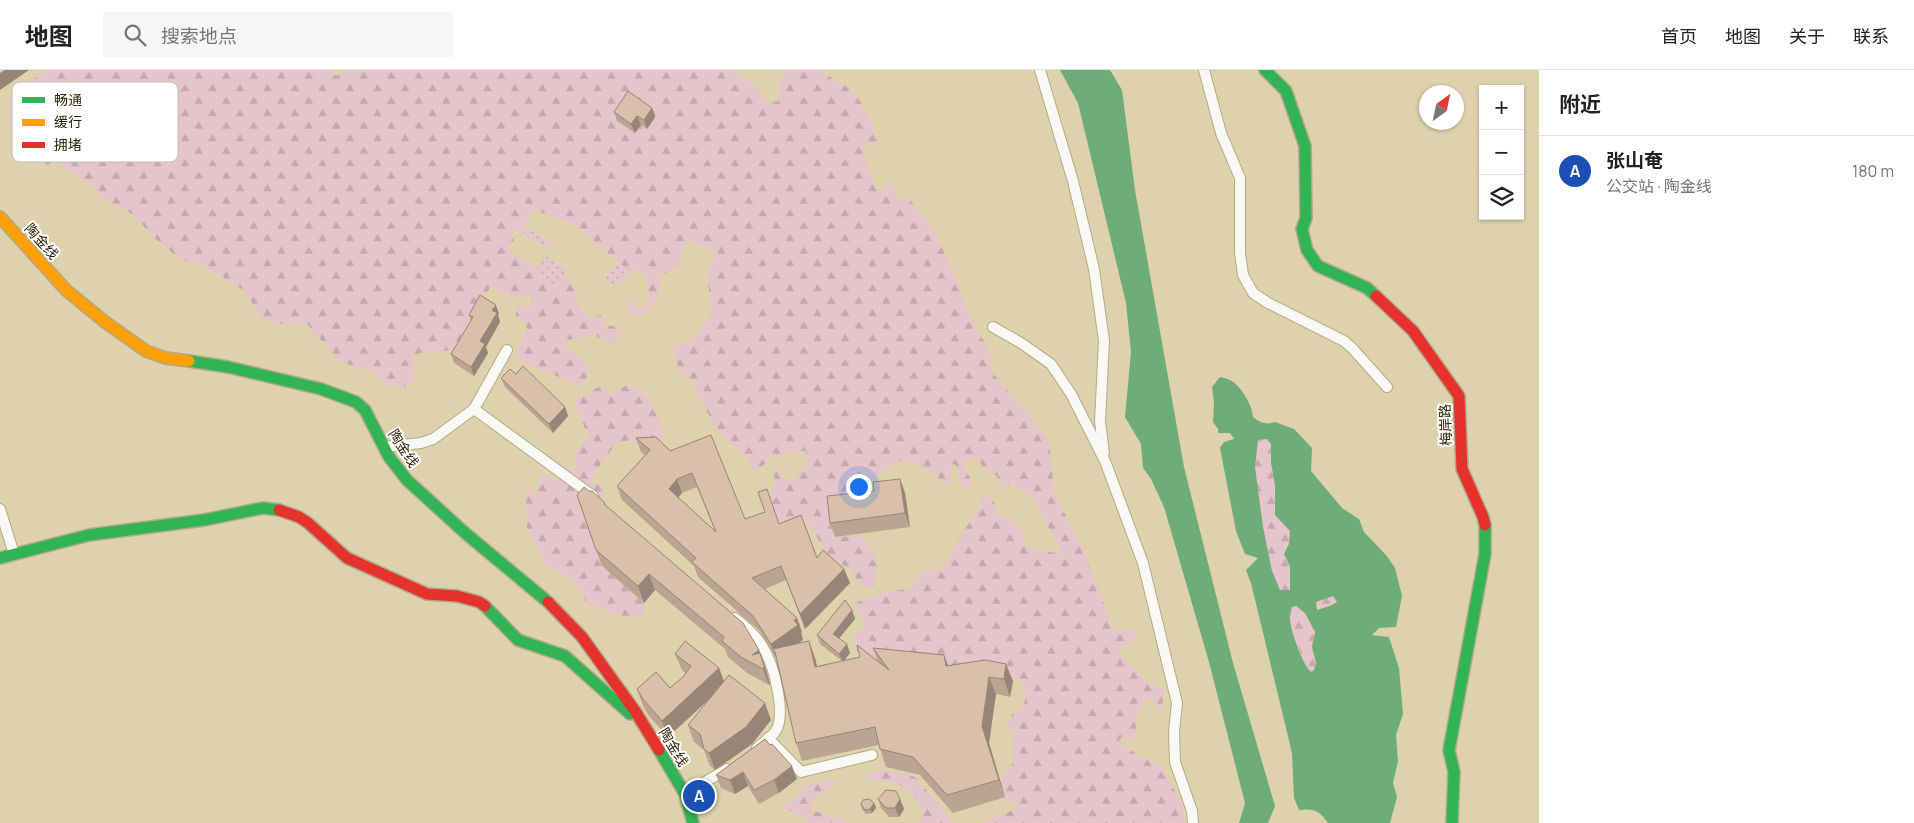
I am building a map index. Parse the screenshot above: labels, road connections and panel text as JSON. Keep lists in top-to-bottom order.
{
  "streets": {
    "street": ["陶金线", "梅岸路"]
  },
  "legend": ["畅通", "缓行", "拥堵"],
  "north": "top right",
  "page": {
    "header": "地图",
    "search": "搜索地点",
    "nav": [
      "首页",
      "地图",
      "关于",
      "联系"
    ],
    "heading": "附近",
    "map_buttons": ["+", "−"],
    "list": [
      {
        "mark": "A",
        "name": "张山奄",
        "note": "公交站 · 陶金线",
        "value": "180 m"
      }
    ],
    "pins": "A"
  }
}
